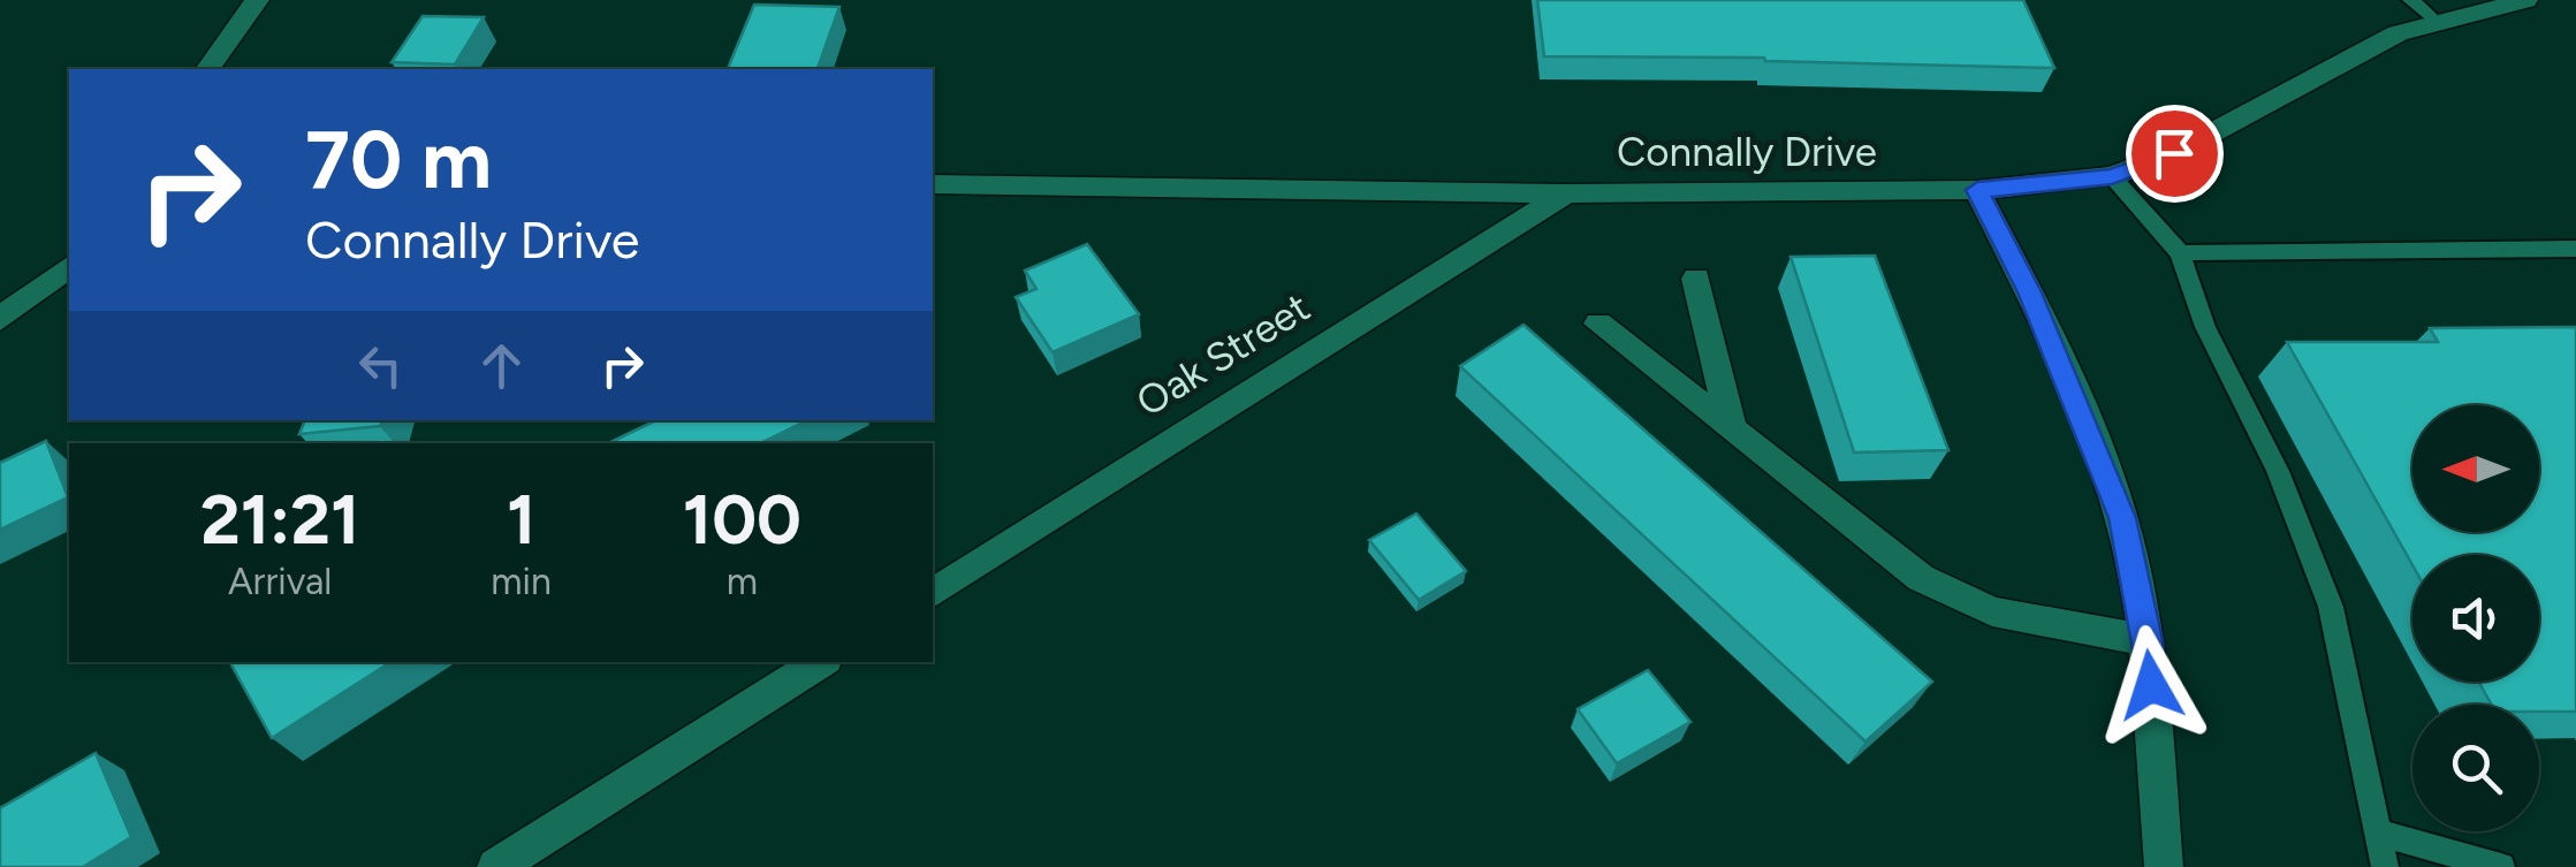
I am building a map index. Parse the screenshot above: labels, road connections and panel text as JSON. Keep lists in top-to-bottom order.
{
  "streets": {
    "street": ["Connally Drive", "Oak Street"]
  },
  "crossings": [
    ["Connally Drive", "Oak Street"]
  ],
  "north": "left",
  "page": {
    "turn": ["70 m", "Connally Drive"],
    "eta": [
      "21:21",
      "Arrival",
      "1",
      "min",
      "100",
      "m"
    ]
  }
}
